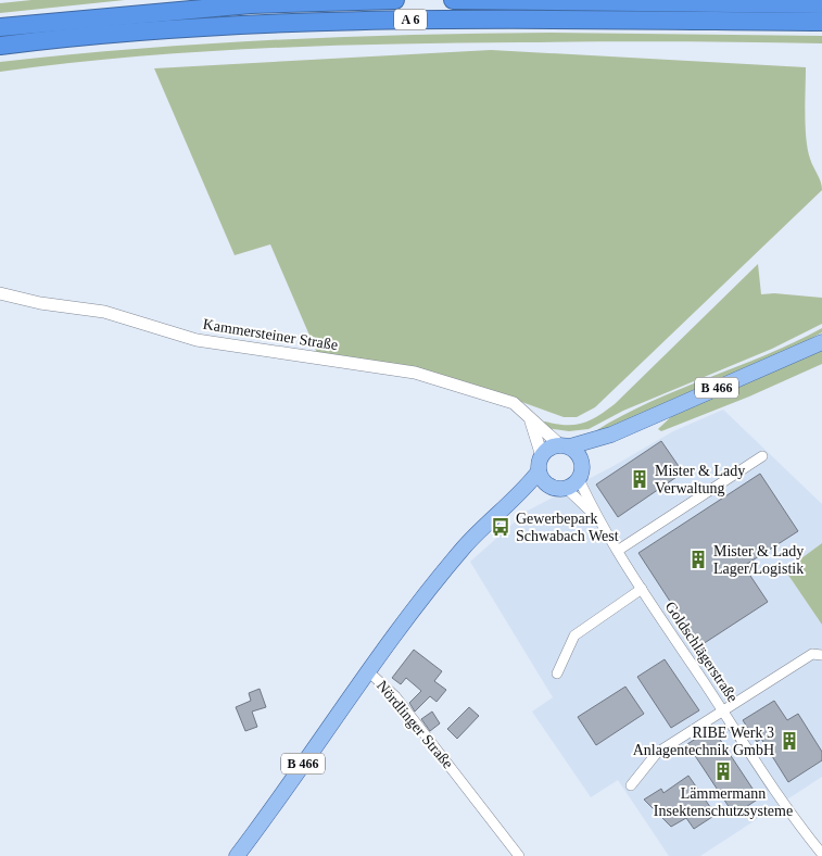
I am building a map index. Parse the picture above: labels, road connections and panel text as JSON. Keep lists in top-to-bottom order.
{
  "streets": {
    "highway": ["A 6"],
    "main road": ["B 466", "Nördlinger Straße"],
    "street": ["Kammersteiner Straße", "Goldschlägerstraße"]
  },
  "crossings": [
    ["Kammersteiner Straße", "B 466"],
    ["Kammersteiner Straße", "Goldschlägerstraße"],
    ["B 466", "Goldschlägerstraße"],
    ["B 466", "Nördlinger Straße"]
  ],
  "places": {
    "building": [
      "Mister & Lady Verwaltung",
      "Mister & Lady Lager/Logistik",
      "RIBE Werk 3 Anlagentechnik GmbH",
      "Lämmermann Insektenschutzsysteme"
    ],
    "bus stop": ["Gewerbepark Schwabach West"]
  }
}
